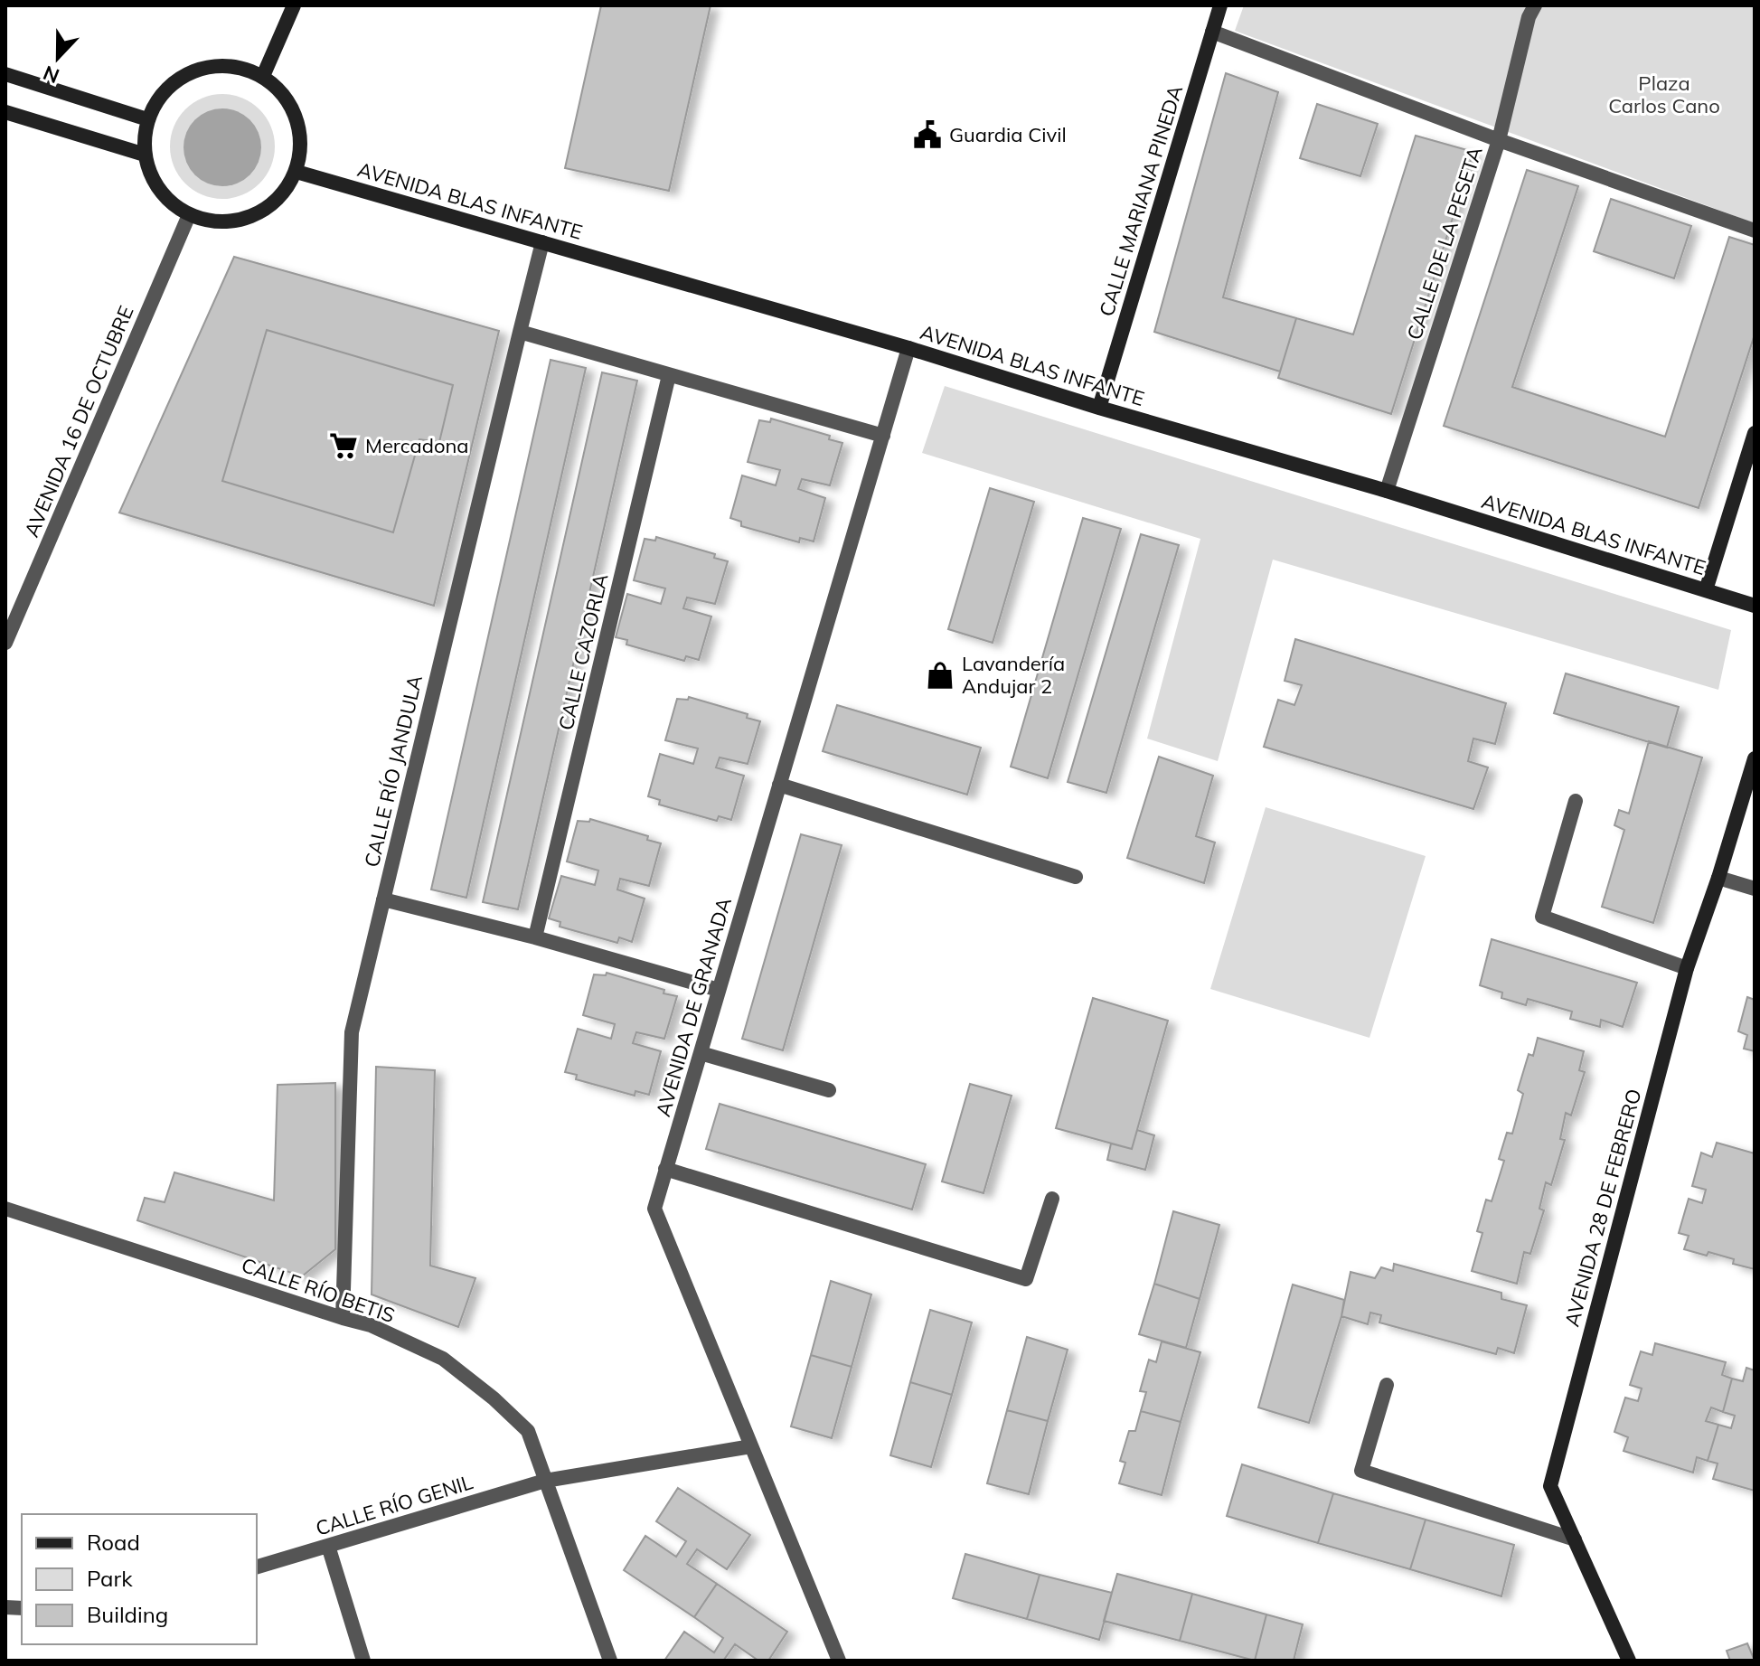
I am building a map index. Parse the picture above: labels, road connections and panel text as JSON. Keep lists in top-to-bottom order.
{
  "streets": {
    "main road": ["AVENIDA BLAS INFANTE", "CALLE MARIANA PINEDA", "AVENIDA 28 DE FEBRERO"],
    "street": [
      "CALLE DE LA PESETA",
      "AVENIDA 16 DE OCTUBRE",
      "CALLE CAZORLA",
      "CALLE RÍO JANDULA",
      "AVENIDA DE GRANADA",
      "CALLE RÍO BETIS",
      "CALLE RÍO GENIL"
    ]
  },
  "crossings": [
    ["AVENIDA BLAS INFANTE", "CALLE MARIANA PINEDA"],
    ["AVENIDA BLAS INFANTE", "CALLE DE LA PESETA"],
    ["AVENIDA BLAS INFANTE", "AVENIDA 16 DE OCTUBRE"],
    ["AVENIDA BLAS INFANTE", "CALLE RÍO JANDULA"],
    ["AVENIDA BLAS INFANTE", "AVENIDA DE GRANADA"],
    ["CALLE RÍO JANDULA", "CALLE RÍO BETIS"],
    ["AVENIDA DE GRANADA", "CALLE RÍO GENIL"],
    ["CALLE RÍO BETIS", "CALLE RÍO GENIL"]
  ],
  "parks": ["Plaza Carlos Cano"],
  "places": {
    "public building": ["Guardia Civil"],
    "supermarket": ["Mercadona"],
    "shop": ["Lavandería Andujar 2"]
  },
  "legend": ["Road", "Park", "Building"],
  "north": "bottom"
}
